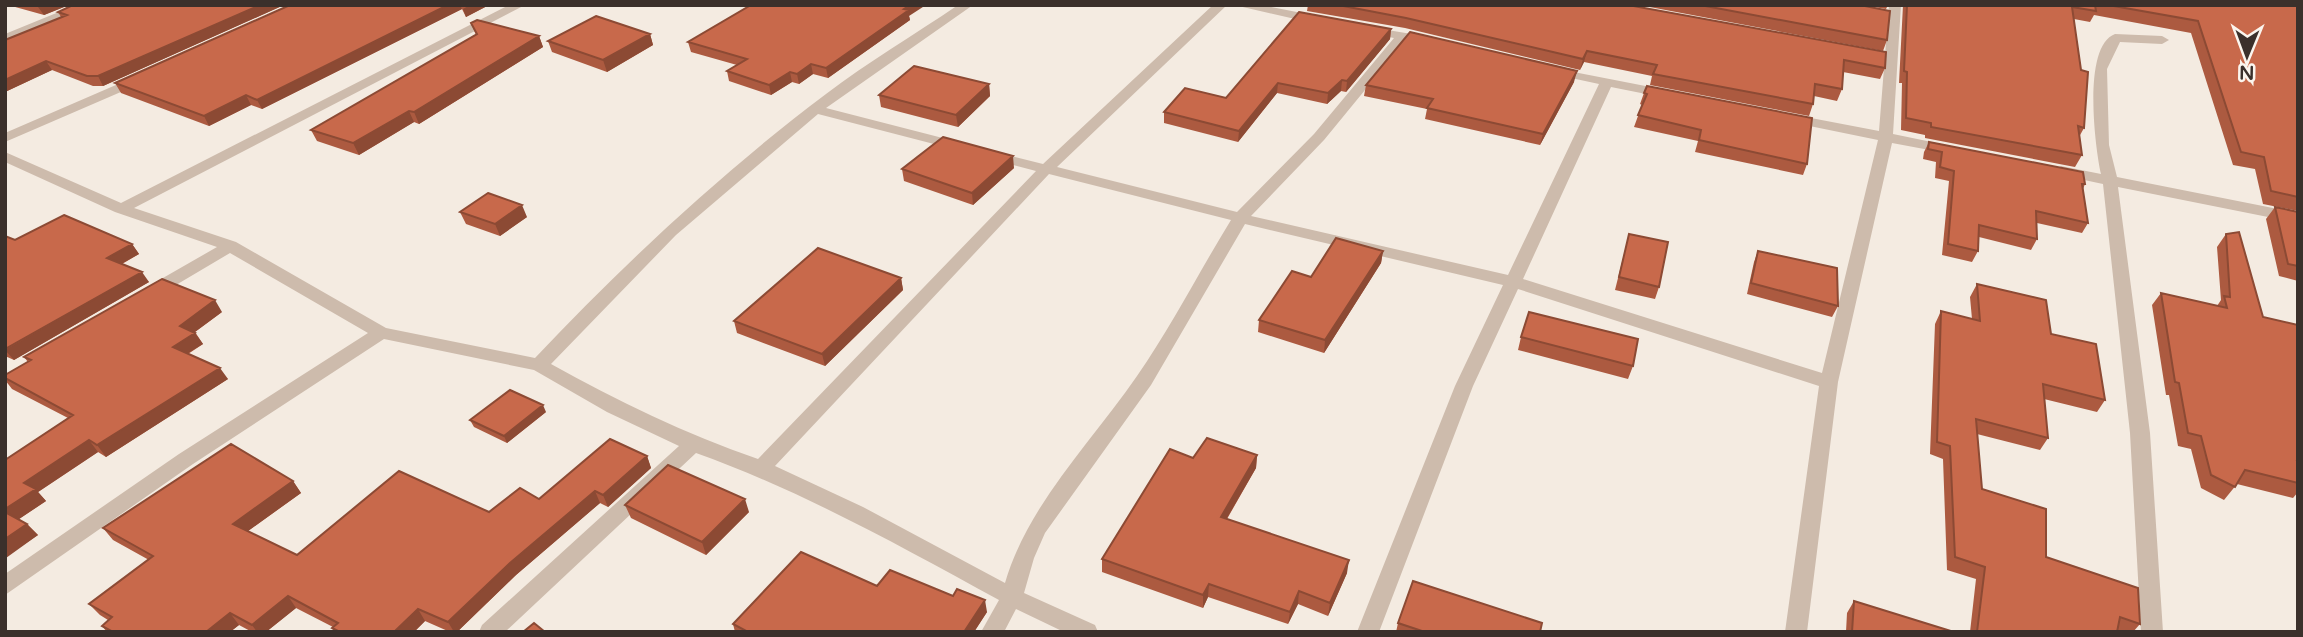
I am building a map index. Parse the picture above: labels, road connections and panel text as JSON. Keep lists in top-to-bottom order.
{
  "north": "bottom"
}
